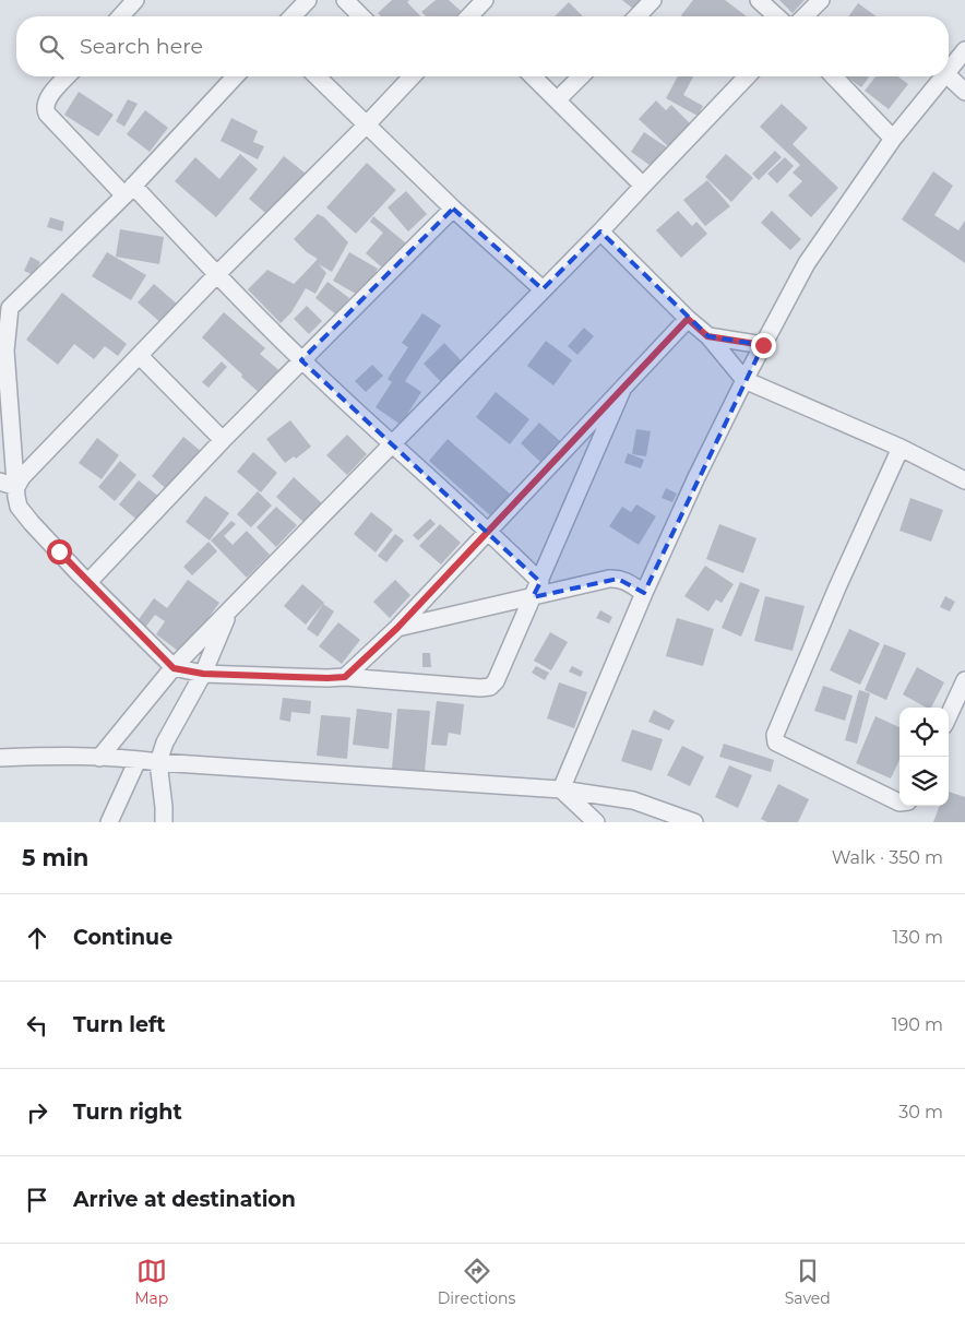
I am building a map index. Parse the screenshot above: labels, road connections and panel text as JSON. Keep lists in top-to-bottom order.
{
  "page": {
    "search": "Search here",
    "heading": ["5 min", "Walk · 350 m"],
    "list": [
      ["Continue", "130 m"],
      ["Turn left", "190 m"],
      ["Turn right", "30 m"],
      "Arrive at destination"
    ],
    "nav": ["Map", "Directions", "Saved"]
  }
}
